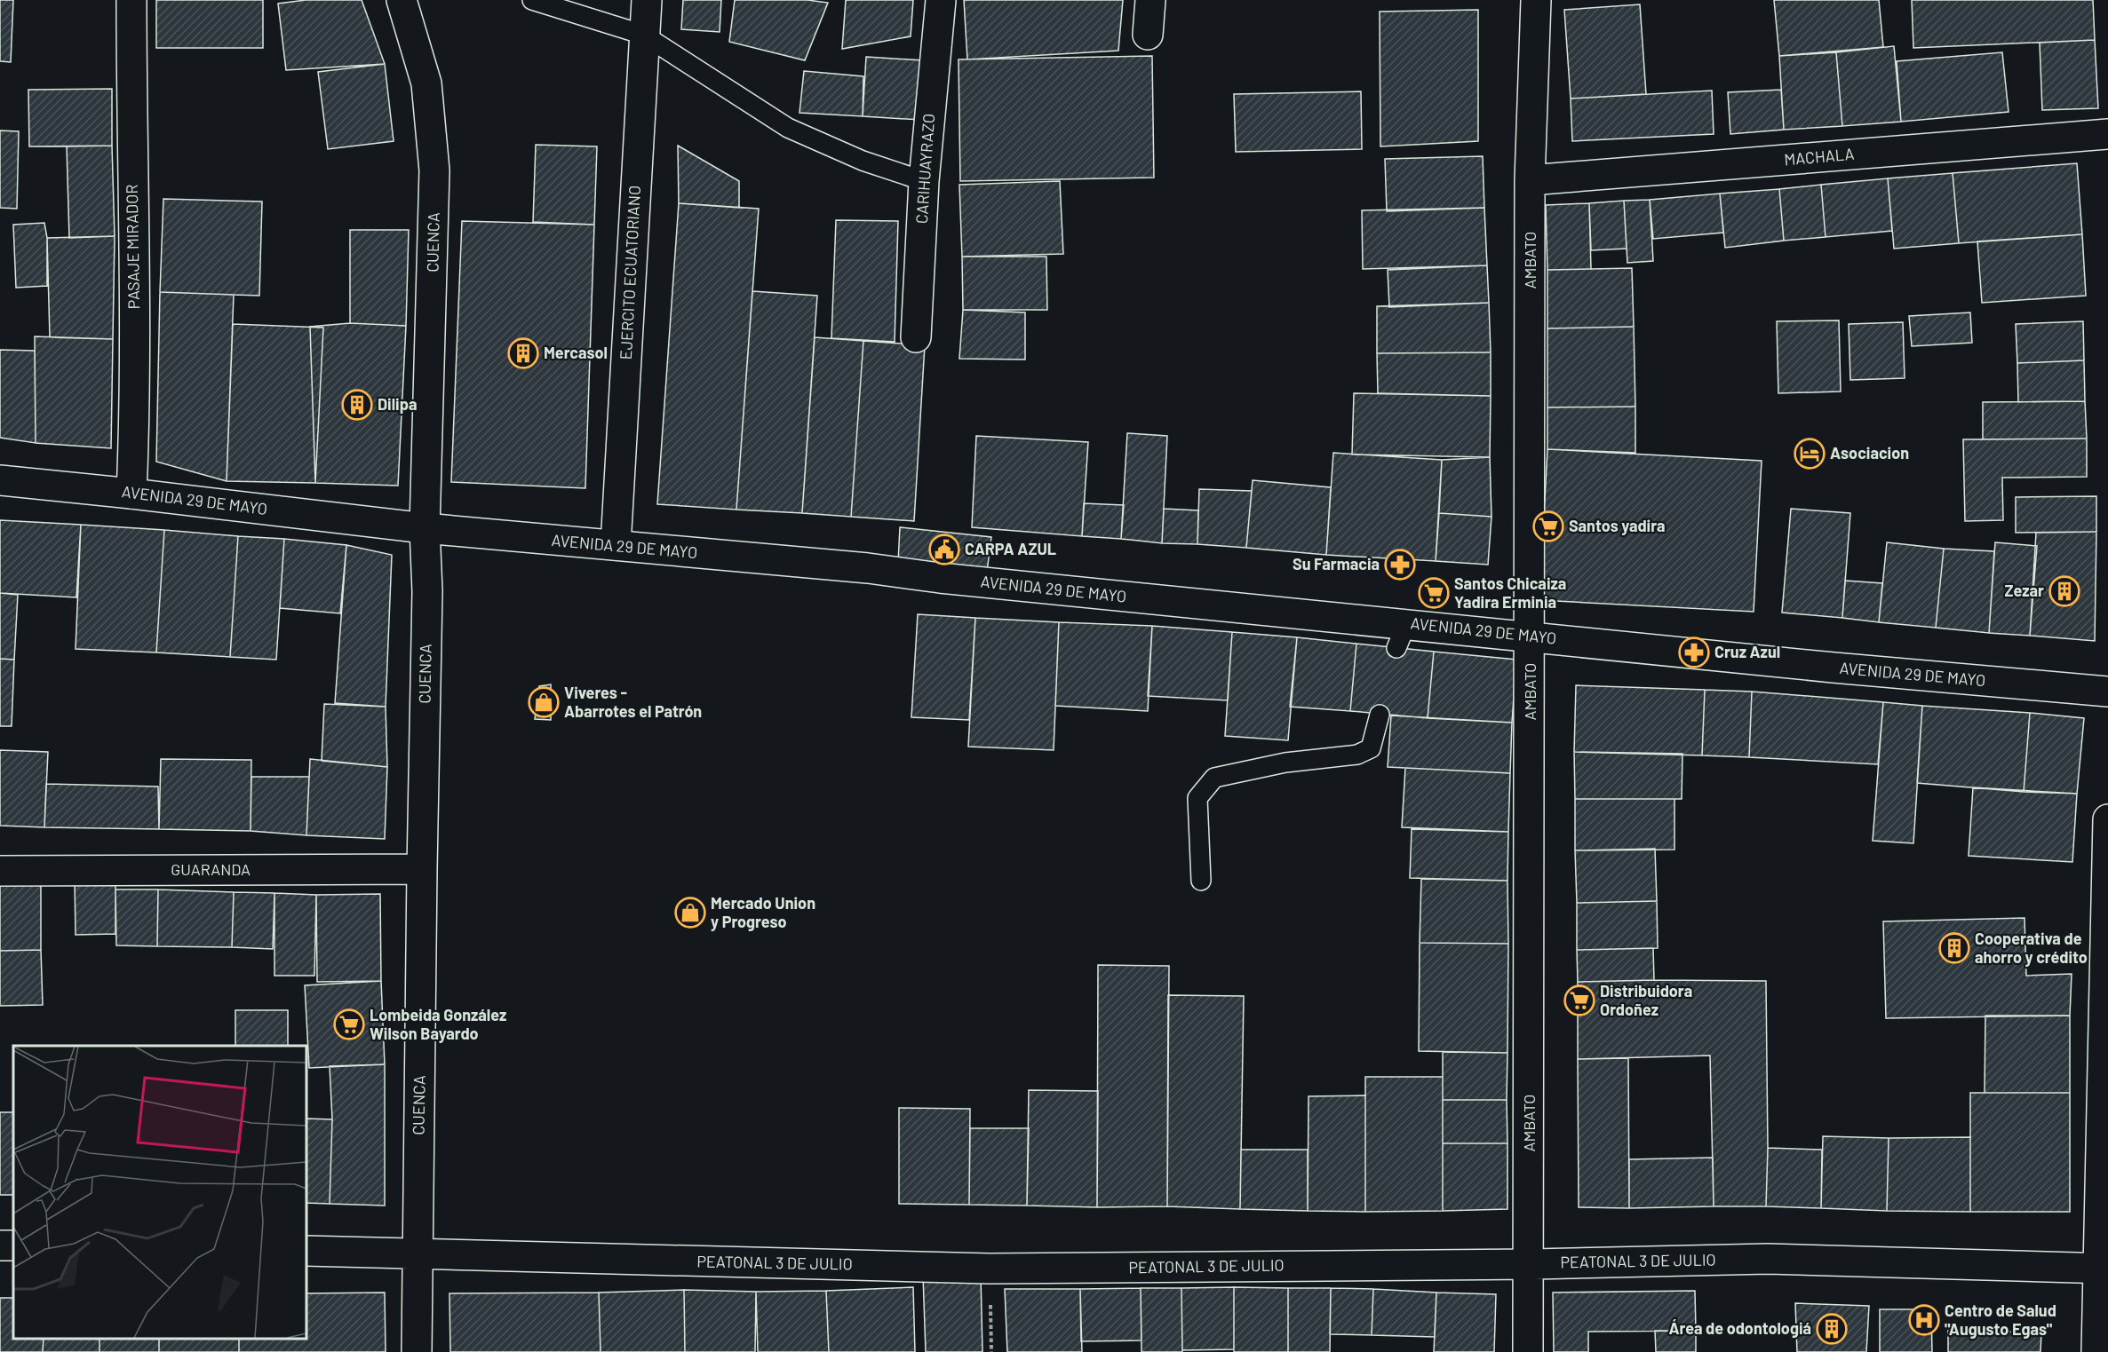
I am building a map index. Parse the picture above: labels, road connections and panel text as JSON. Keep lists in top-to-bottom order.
{
  "streets": {
    "street": [
      "MACHALA",
      "CARIHUAYRAZO",
      "CUENCA",
      "PASAJE MIRADOR",
      "AMBATO",
      "EJERCITO ECUATORIANO",
      "AVENIDA 29 DE MAYO",
      "GUARANDA",
      "PEATONAL 3 DE JULIO"
    ]
  },
  "crossings": [
    ["MACHALA", "AMBATO"],
    ["CUENCA", "AVENIDA 29 DE MAYO"],
    ["CUENCA", "GUARANDA"],
    ["CUENCA", "PEATONAL 3 DE JULIO"],
    ["PASAJE MIRADOR", "AVENIDA 29 DE MAYO"],
    ["AMBATO", "AVENIDA 29 DE MAYO"],
    ["AMBATO", "PEATONAL 3 DE JULIO"],
    ["EJERCITO ECUATORIANO", "AVENIDA 29 DE MAYO"]
  ],
  "places": {
    "building": [
      "Mercasol",
      "Dilipa",
      "Zezar",
      "Cooperativa de ahorro y crédito",
      "Área de odontologiá"
    ],
    "hotel": ["Asociacion"],
    "supermarket": [
      "Santos yadira",
      "Santos Chicaiza Yadira Erminia",
      "Distribuidora Ordoñez",
      "Lombeida González Wilson Bayardo"
    ],
    "public building": ["CARPA AZUL"],
    "pharmacy": ["Su Farmacia", "Cruz Azul"],
    "shop": ["Viveres - Abarrotes el Patrón", "Mercado Union y Progreso"],
    "hospital": ["Centro de Salud \"Augusto Egas\""]
  }
}
